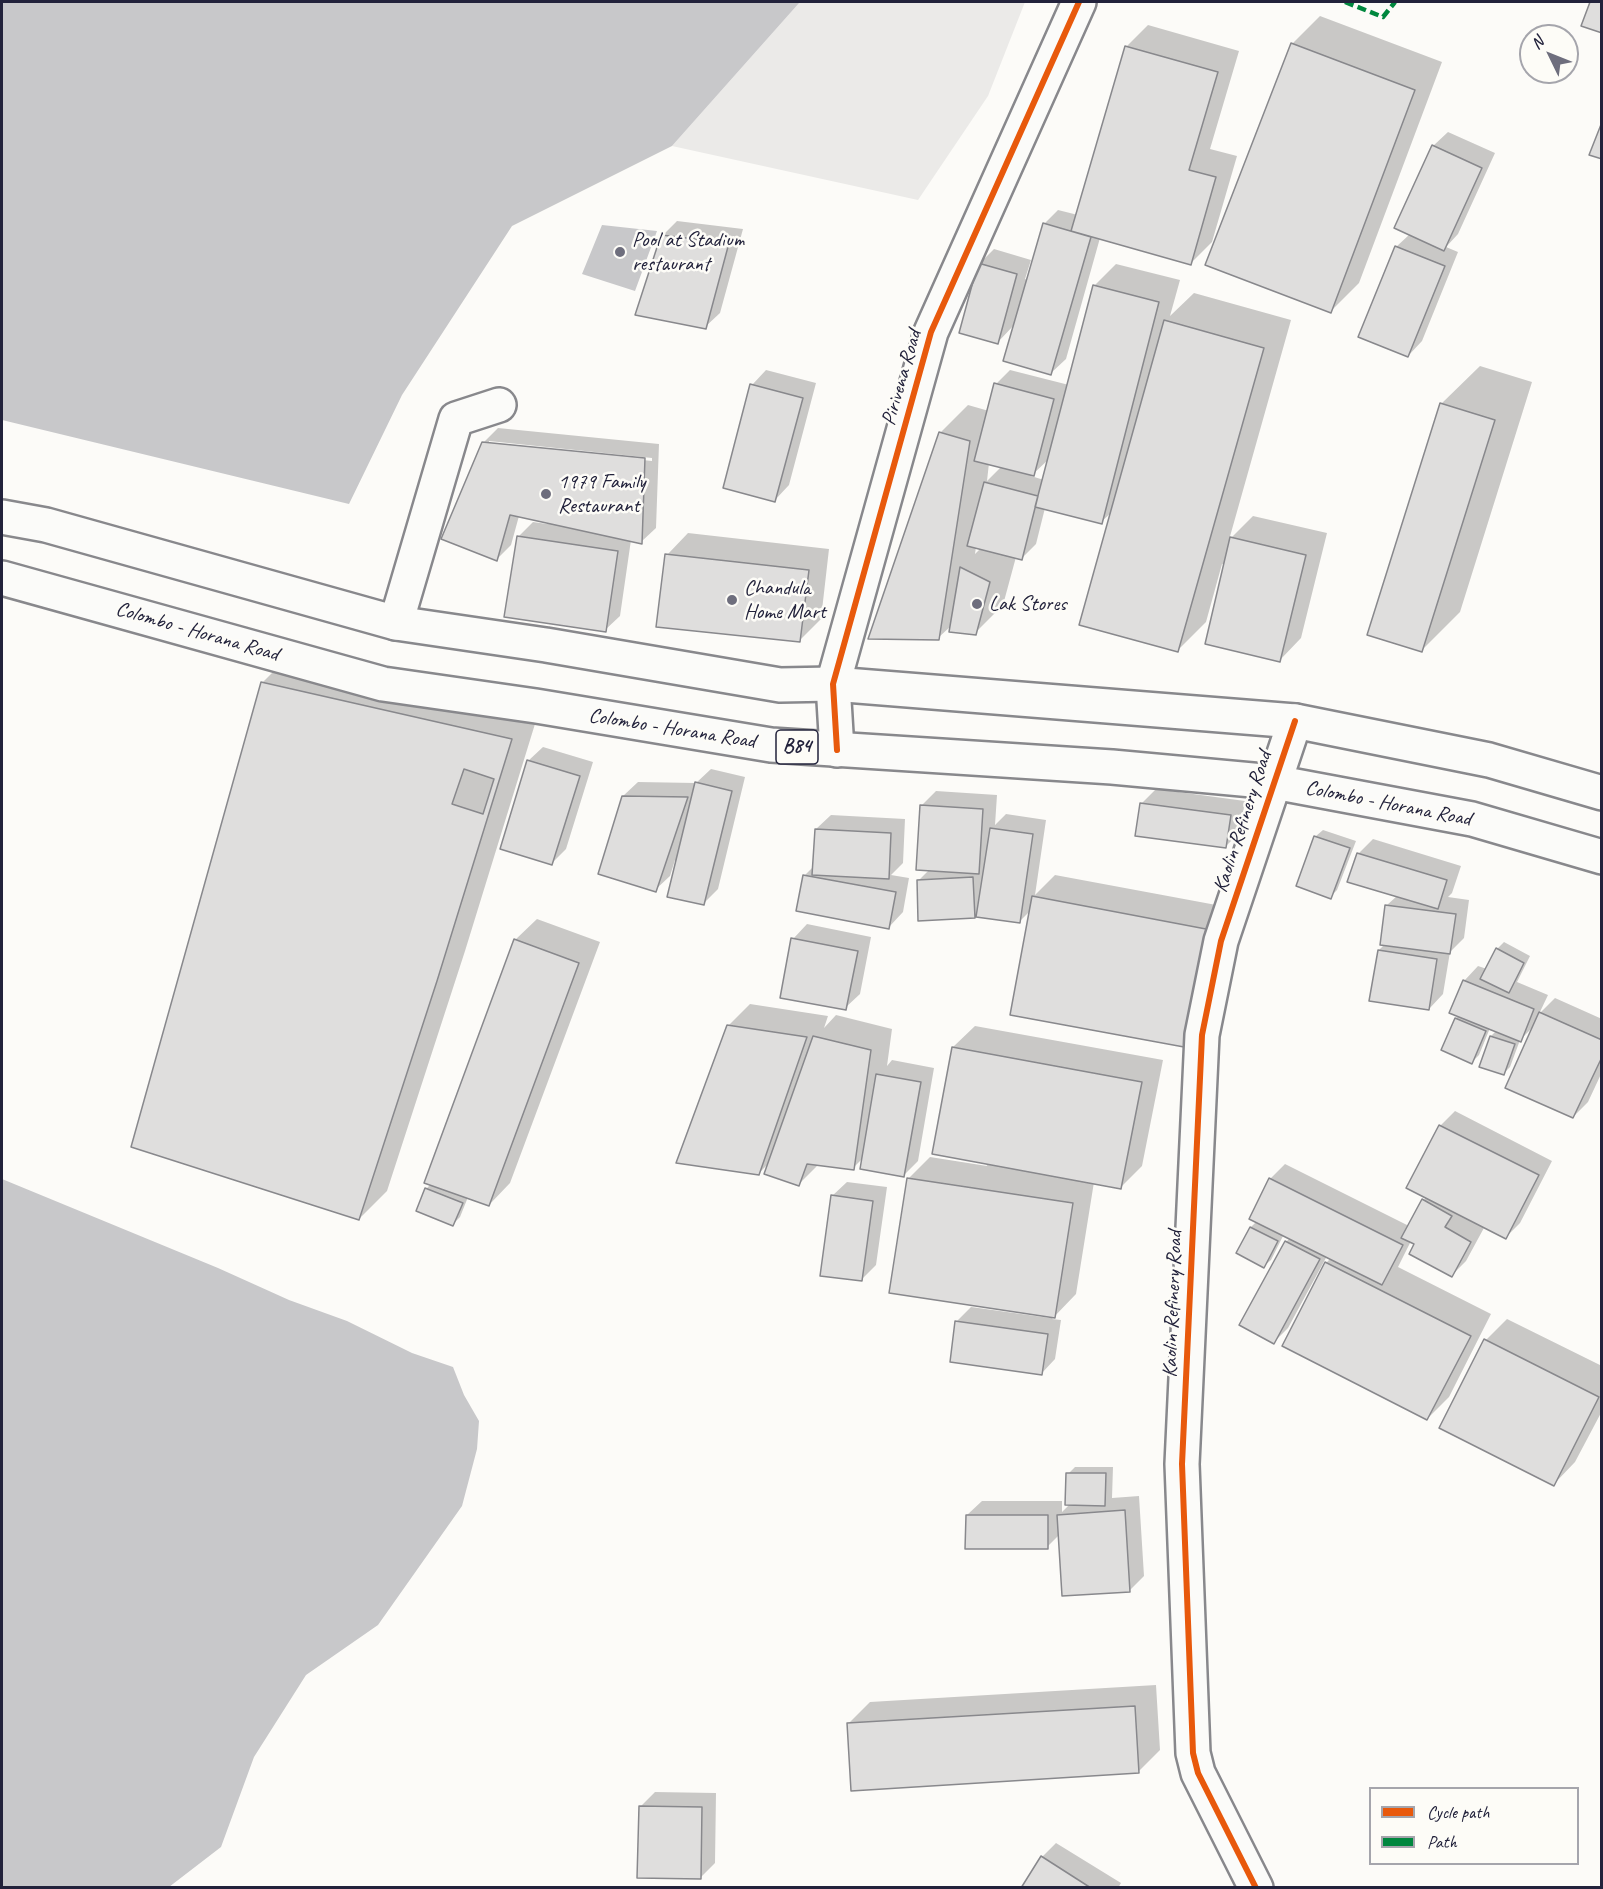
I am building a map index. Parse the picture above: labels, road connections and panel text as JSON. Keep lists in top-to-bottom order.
{
  "streets": {
    "main road": [
      "Pirivena Road",
      "Colombo - Horana Road",
      "B84",
      "Kaolin Refinery Road"
    ]
  },
  "crossings": [
    ["Pirivena Road", "Colombo - Horana Road"],
    ["Colombo - Horana Road", "Kaolin Refinery Road"]
  ],
  "places": [
    "Pool at Stadium restaurant",
    "1979 Family Restaurant",
    "Chandula Home Mart",
    "Lak Stores"
  ],
  "legend": ["Cycle path", "Path"],
  "north": "top left"
}
